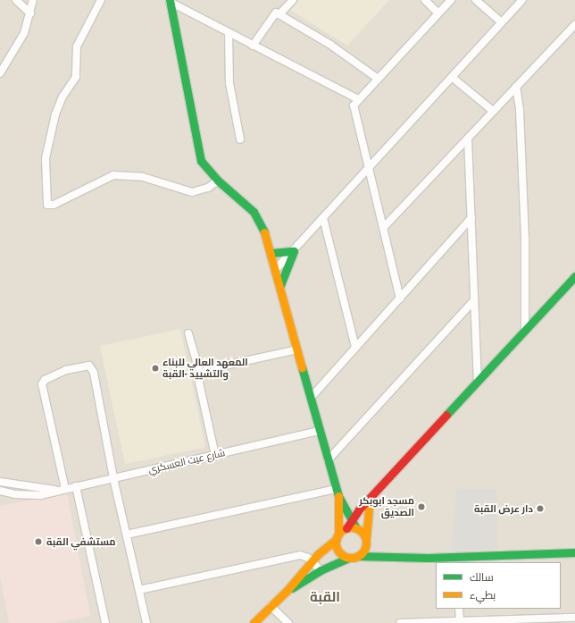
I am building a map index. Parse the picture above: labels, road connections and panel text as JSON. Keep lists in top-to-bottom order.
{
  "streets": {
    "street": ["شارع عيت العسكري"]
  },
  "districts": ["القبة"],
  "places": [
    "المعهد العالي للبناء والتشييد -القبة",
    "مسجد ابوبكر الصديق",
    "دار عرض القبة",
    "مستشفي القبة"
  ],
  "legend": ["سالك", "بطيء"]
}
